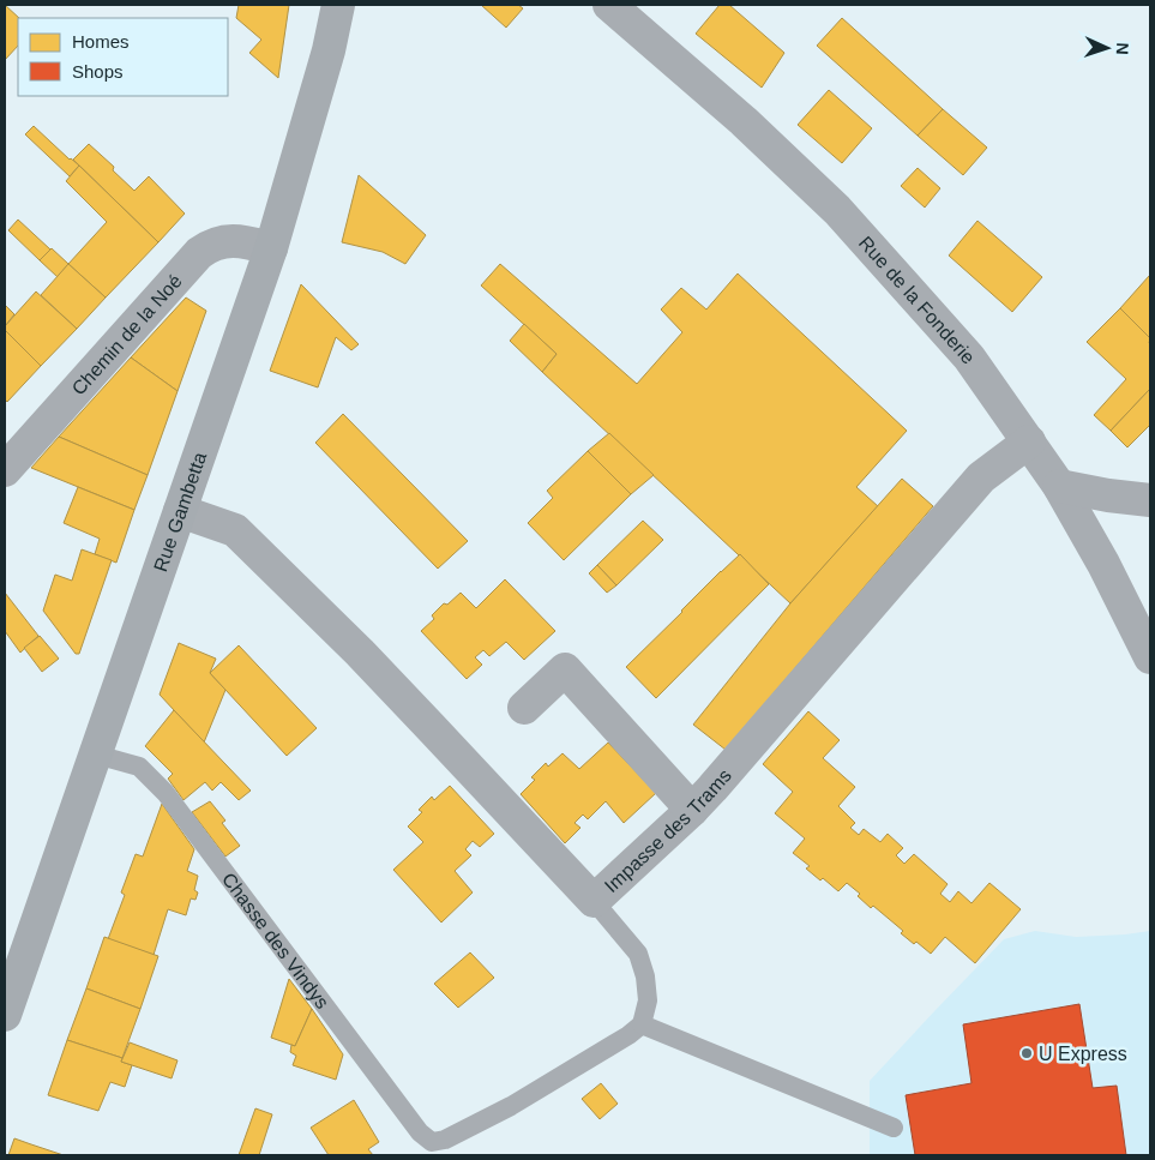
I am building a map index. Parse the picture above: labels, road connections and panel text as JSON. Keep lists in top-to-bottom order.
{
  "streets": {
    "main road": ["Rue Gambetta"],
    "street": ["Rue de la Fonderie", "Chemin de la Noé", "Impasse des Trams"],
    "lane": ["Chasse des Vindys"]
  },
  "crossings": [
    ["Rue de la Fonderie", "Impasse des Trams"],
    ["Chemin de la Noé", "Rue Gambetta"],
    ["Rue Gambetta", "Impasse des Trams"],
    ["Rue Gambetta", "Chasse des Vindys"]
  ],
  "places": ["U Express"],
  "legend": ["Homes", "Shops"],
  "north": "right"
}
